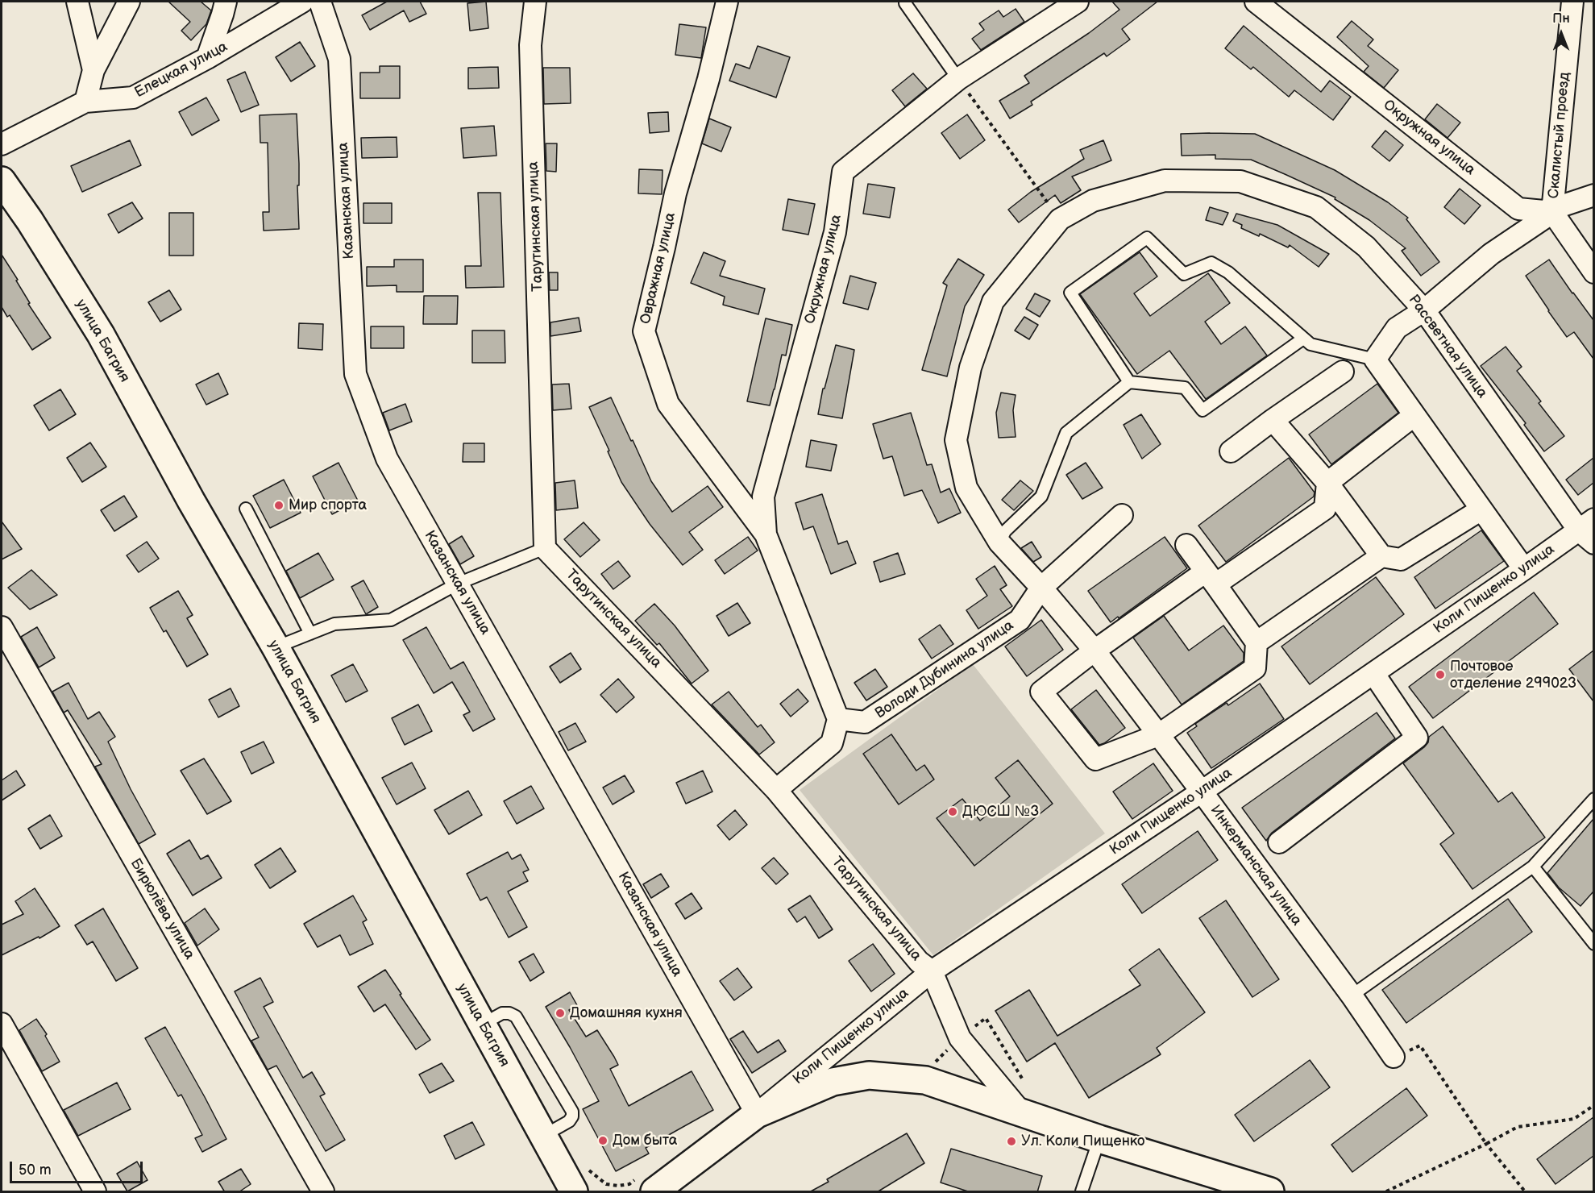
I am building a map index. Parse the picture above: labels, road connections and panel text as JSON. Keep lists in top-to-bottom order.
{
  "streets": {
    "main road": ["улица Багрия"],
    "street": [
      "Елецкая улица",
      "Скалистый проезд",
      "Окружная улица",
      "Казанская улица",
      "Тарутинская улица",
      "Овражная улица",
      "Рассветная улица",
      "Коли Пищенко улица",
      "Володи Дубинина улица",
      "Инкерманская улица",
      "Бирюлёва улица"
    ]
  },
  "crossings": [
    ["Скалистый проезд", "Окружная улица"],
    ["Окружная улица", "Овражная улица"],
    ["Казанская улица", "Коли Пищенко улица"],
    ["Тарутинская улица", "Коли Пищенко улица"],
    ["Рассветная улица", "Коли Пищенко улица"],
    ["Рассветная улица", "Володи Дубинина улица"],
    ["Рассветная улица", "Инкерманская улица"],
    ["Коли Пищенко улица", "Инкерманская улица"],
    ["Володи Дубинина улица", "Инкерманская улица"]
  ],
  "places": [
    "Мир спорта",
    "Почтовое отделение 299023",
    "ДЮСШ №3",
    "Домашняя кухня",
    "Дом быта",
    "Ул. Коли Пищенко"
  ],
  "scale_bar": "50 m",
  "north": "top"
}
